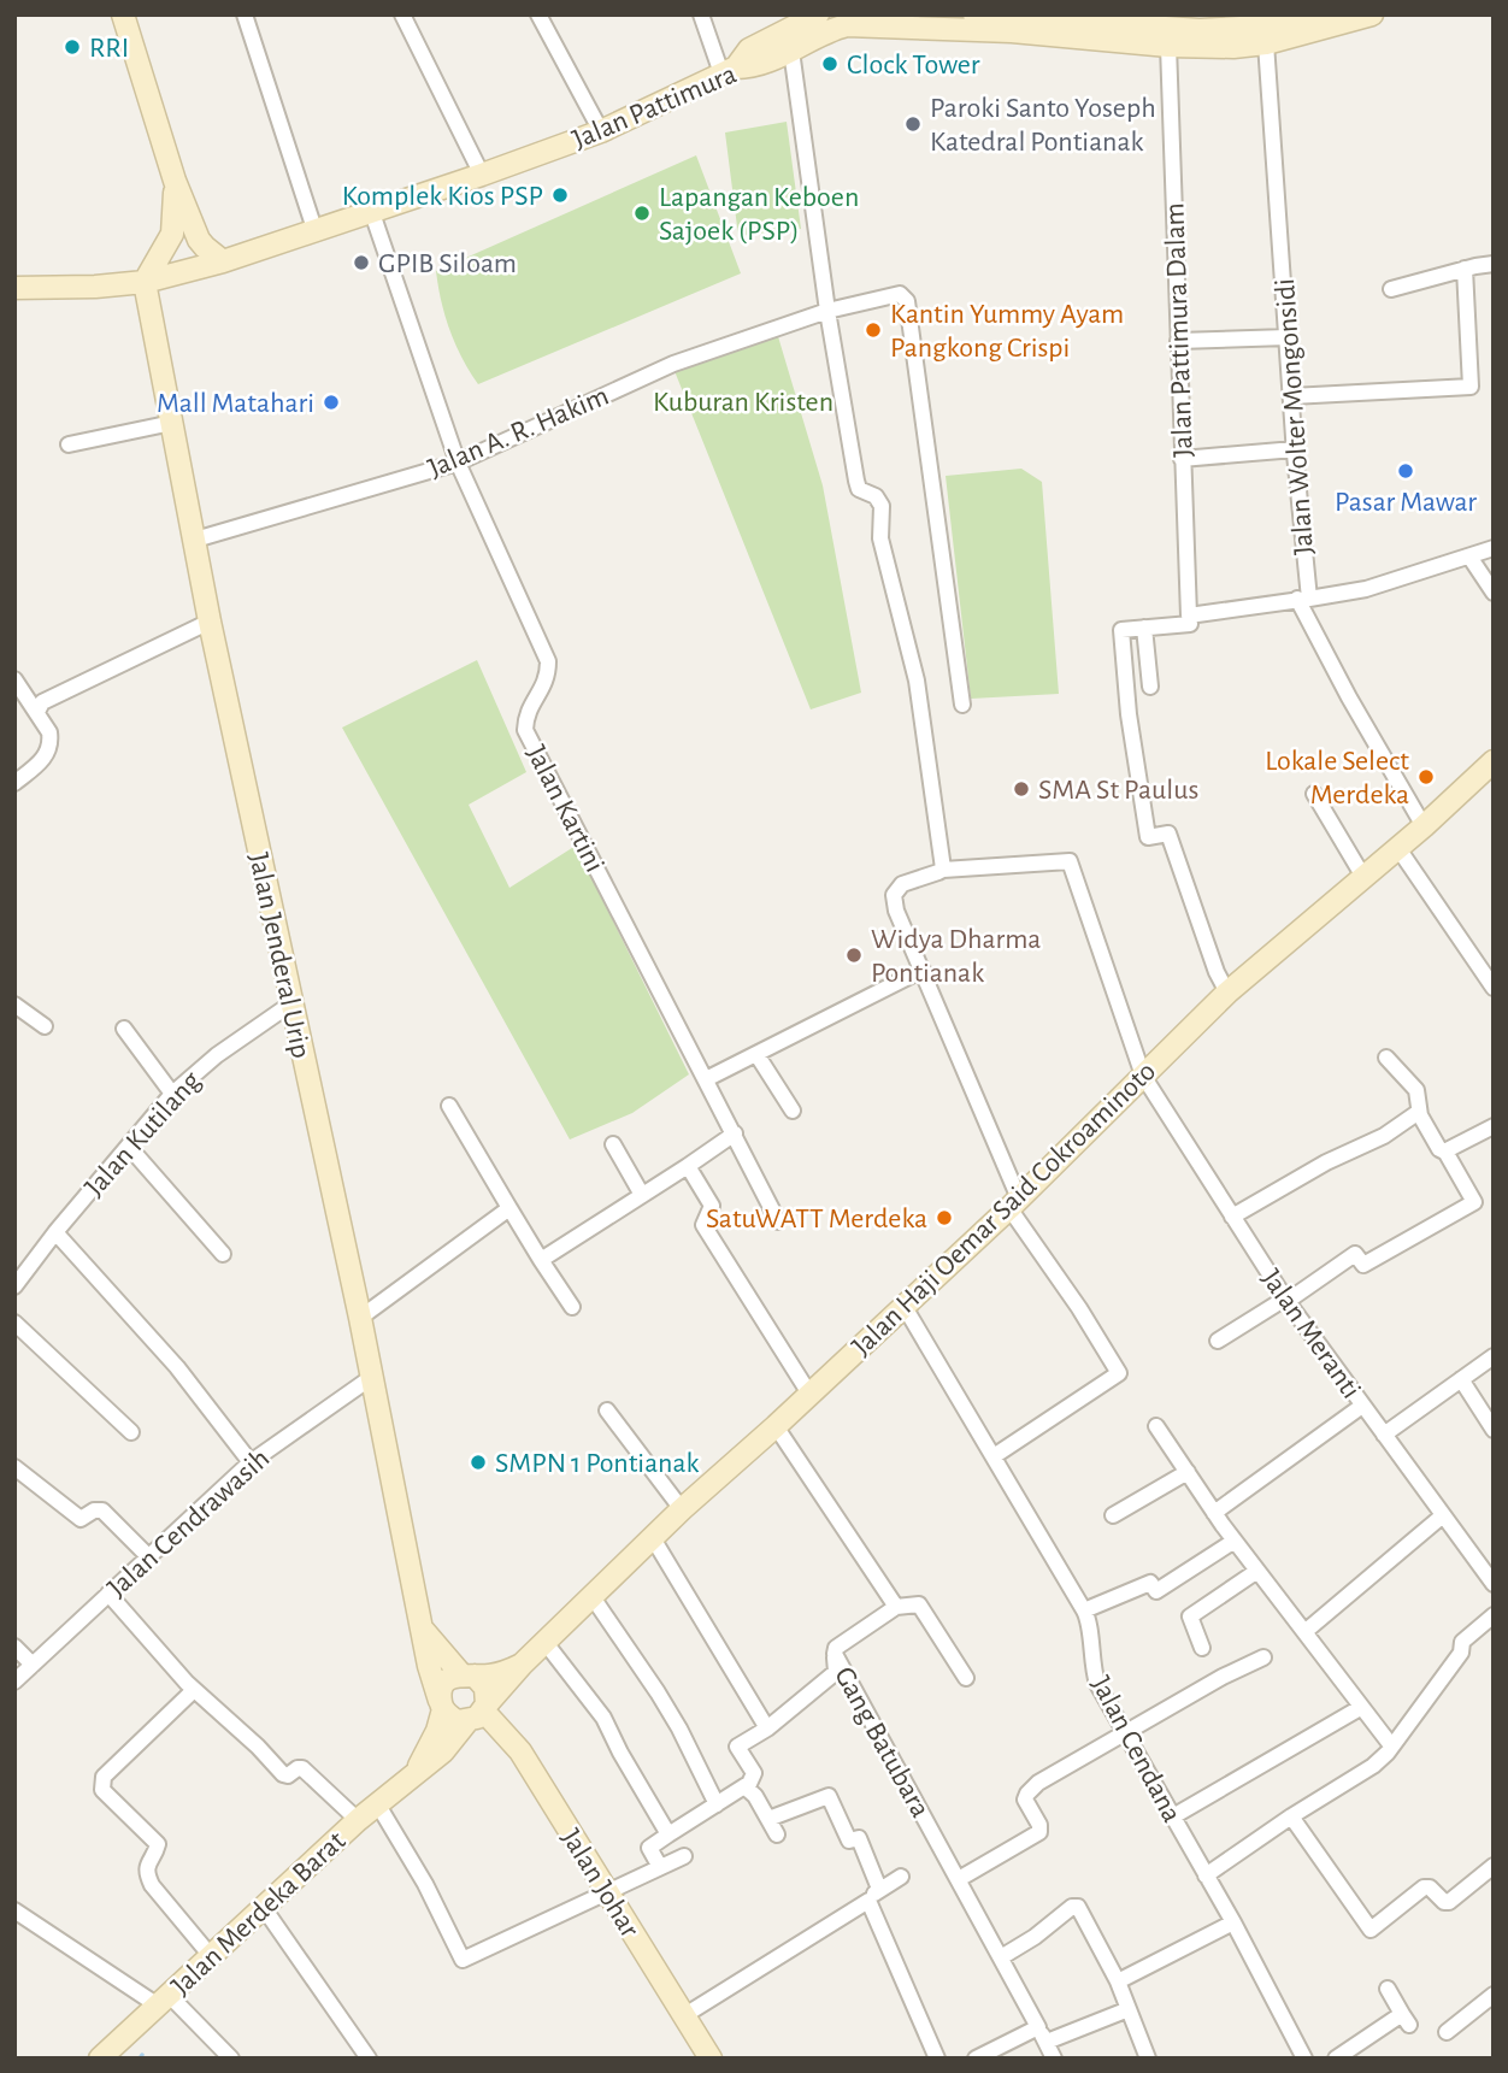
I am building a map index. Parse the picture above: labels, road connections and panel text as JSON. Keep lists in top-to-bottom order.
{
  "streets": {
    "street": [
      "Jalan Pattimura",
      "Jalan Pattimura Dalam",
      "Jalan Wolter Mongonsidi",
      "Jalan A. R. Hakim",
      "Jalan Kartini",
      "Jalan Jenderal Urip",
      "Jalan Kutilang",
      "Jalan Haji Oemar Said Cokroaminoto",
      "Jalan Meranti",
      "Jalan Cendrawasih",
      "Gang Batubara",
      "Jalan Cendana",
      "Jalan Johar",
      "Jalan Merdeka Barat"
    ]
  },
  "crossings": [
    ["Jalan Pattimura", "Jalan Pattimura Dalam"],
    ["Jalan Pattimura", "Jalan Wolter Mongonsidi"],
    ["Jalan Pattimura", "Jalan Kartini"],
    ["Jalan Pattimura", "Jalan Jenderal Urip"],
    ["Jalan A. R. Hakim", "Jalan Kartini"],
    ["Jalan A. R. Hakim", "Jalan Jenderal Urip"],
    ["Jalan Jenderal Urip", "Jalan Kutilang"],
    ["Jalan Jenderal Urip", "Jalan Haji Oemar Said Cokroaminoto"],
    ["Jalan Jenderal Urip", "Jalan Cendrawasih"],
    ["Jalan Jenderal Urip", "Jalan Johar"],
    ["Jalan Jenderal Urip", "Jalan Merdeka Barat"],
    ["Jalan Haji Oemar Said Cokroaminoto", "Jalan Meranti"],
    ["Jalan Haji Oemar Said Cokroaminoto", "Jalan Cendana"],
    ["Jalan Haji Oemar Said Cokroaminoto", "Jalan Johar"],
    ["Jalan Haji Oemar Said Cokroaminoto", "Jalan Merdeka Barat"],
    ["Jalan Johar", "Jalan Merdeka Barat"]
  ],
  "parks": ["Kuburan Kristen"],
  "places": [
    "RRI",
    "Clock Tower",
    "Paroki Santo Yoseph Katedral Pontianak",
    "Komplek Kios PSP",
    "Lapangan Keboen Sajoek (PSP)",
    "GPIB Siloam",
    "Kantin Yummy Ayam Pangkong Crispi",
    "Mall Matahari",
    "Pasar Mawar",
    "Lokale Select Merdeka",
    "SMA St Paulus",
    "Widya Dharma Pontianak",
    "SatuWATT Merdeka",
    "SMPN 1 Pontianak"
  ]
}
